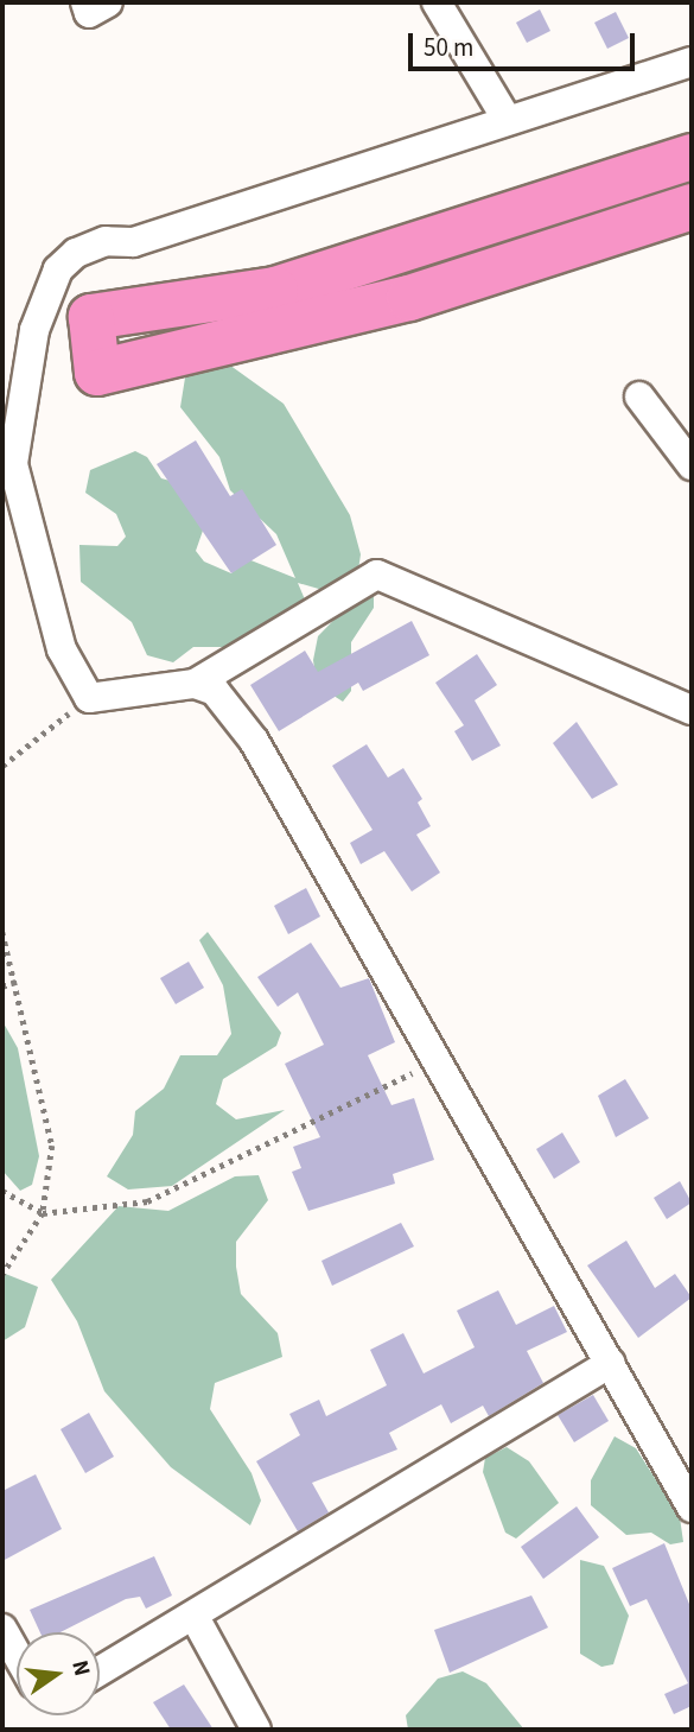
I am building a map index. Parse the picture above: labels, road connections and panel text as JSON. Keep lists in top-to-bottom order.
{
  "scale_bar": "50 m",
  "north": "right"
}
